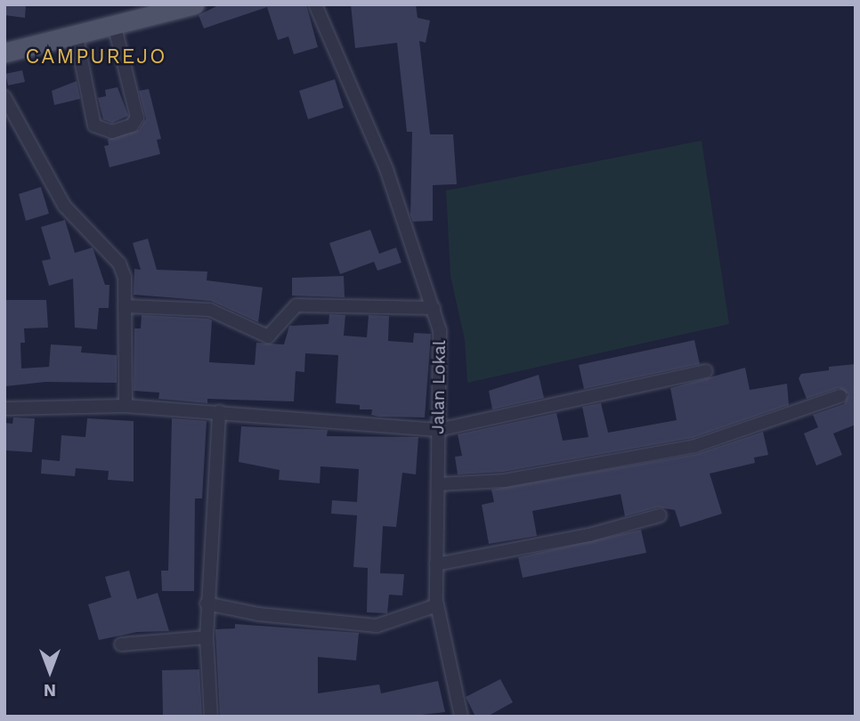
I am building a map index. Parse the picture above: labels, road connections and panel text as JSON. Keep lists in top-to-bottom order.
{
  "streets": {
    "street": ["Jalan Lokal"]
  },
  "districts": ["CAMPUREJO"],
  "north": "bottom"
}
